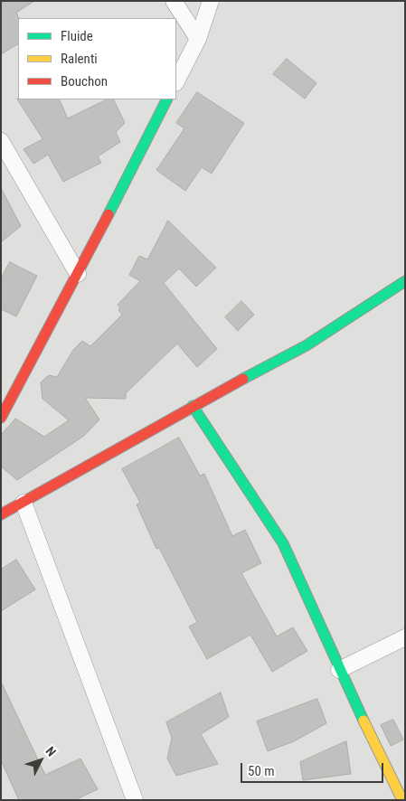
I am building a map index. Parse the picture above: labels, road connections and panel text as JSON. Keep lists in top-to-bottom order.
{
  "legend": ["Fluide", "Ralenti", "Bouchon"],
  "scale_bar": "50 m",
  "north": "top right"
}
